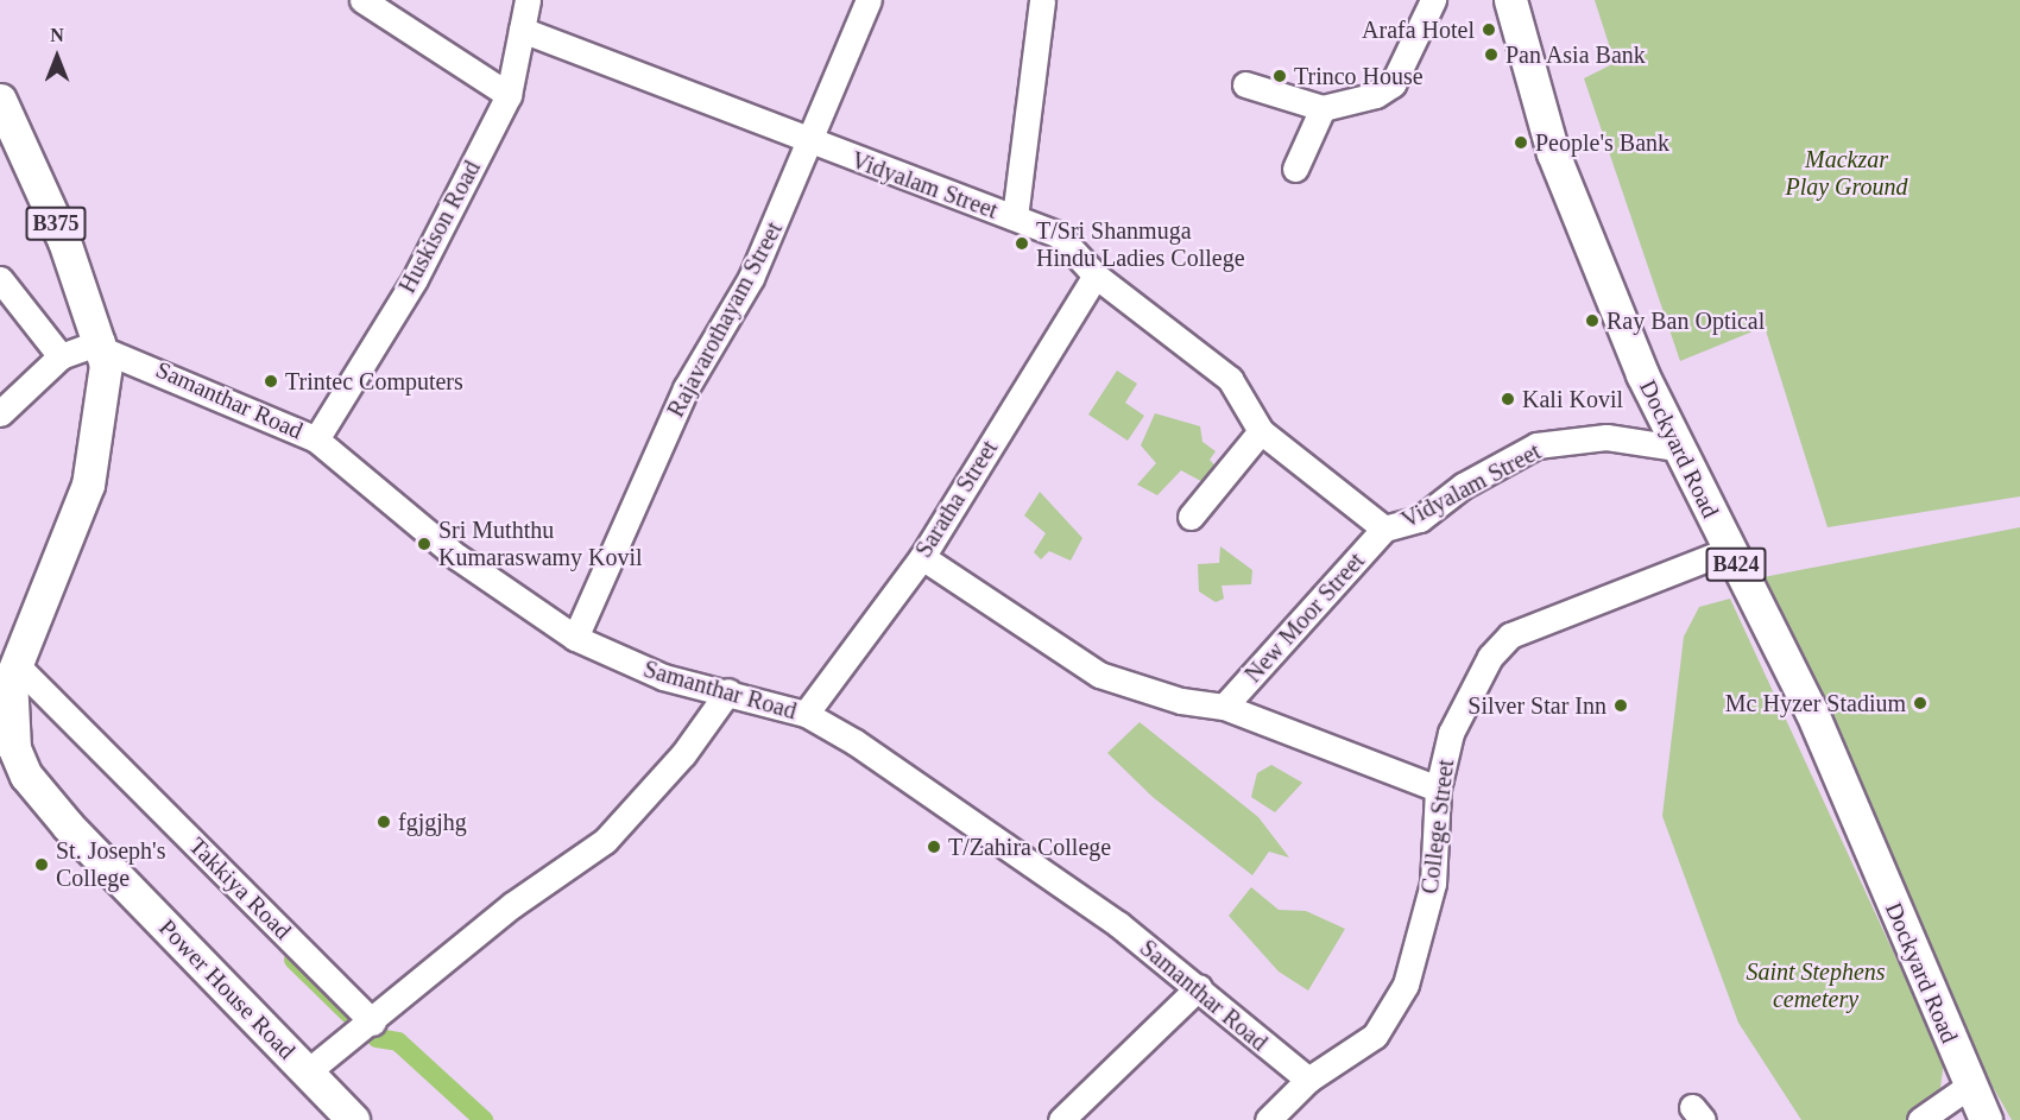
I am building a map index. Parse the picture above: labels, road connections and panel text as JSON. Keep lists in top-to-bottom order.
{
  "streets": {
    "main road": [
      "B375",
      "Dockyard Road",
      "B424",
      "Power House Road"
    ],
    "street": [
      "Vidyalam Street",
      "Huskison Road",
      "Rajavarothayam Street",
      "Samanthar Road",
      "Saratha Street",
      "New Moor Street",
      "College Street",
      "Takkiya Road"
    ]
  },
  "crossings": [
    ["Vidyalam Street", "Huskison Road"],
    ["Vidyalam Street", "Rajavarothayam Street"],
    ["Vidyalam Street", "Dockyard Road"],
    ["Vidyalam Street", "Saratha Street"],
    ["Vidyalam Street", "New Moor Street"],
    ["B375", "Samanthar Road"],
    ["B375", "Power House Road"],
    ["Huskison Road", "Samanthar Road"],
    ["Rajavarothayam Street", "Samanthar Road"],
    ["Samanthar Road", "Saratha Street"],
    ["Samanthar Road", "College Street"],
    ["Samanthar Road", "Power House Road"],
    ["Dockyard Road", "College Street"],
    ["Takkiya Road", "Power House Road"]
  ],
  "parks": ["Mackzar Play Ground", "Saint Stephens cemetery"],
  "places": [
    "Arafa Hotel",
    "Pan Asia Bank",
    "Trinco House",
    "People's Bank",
    "T/Sri Shanmuga Hindu Ladies College",
    "Ray Ban Optical",
    "Trintec Computers",
    "Kali Kovil",
    "Sri Muththu Kumaraswamy Kovil",
    "Mc Hyzer Stadium",
    "Silver Star Inn",
    "fgjgjhg",
    "T/Zahira College",
    "St. Joseph's College"
  ],
  "north": "top"
}
